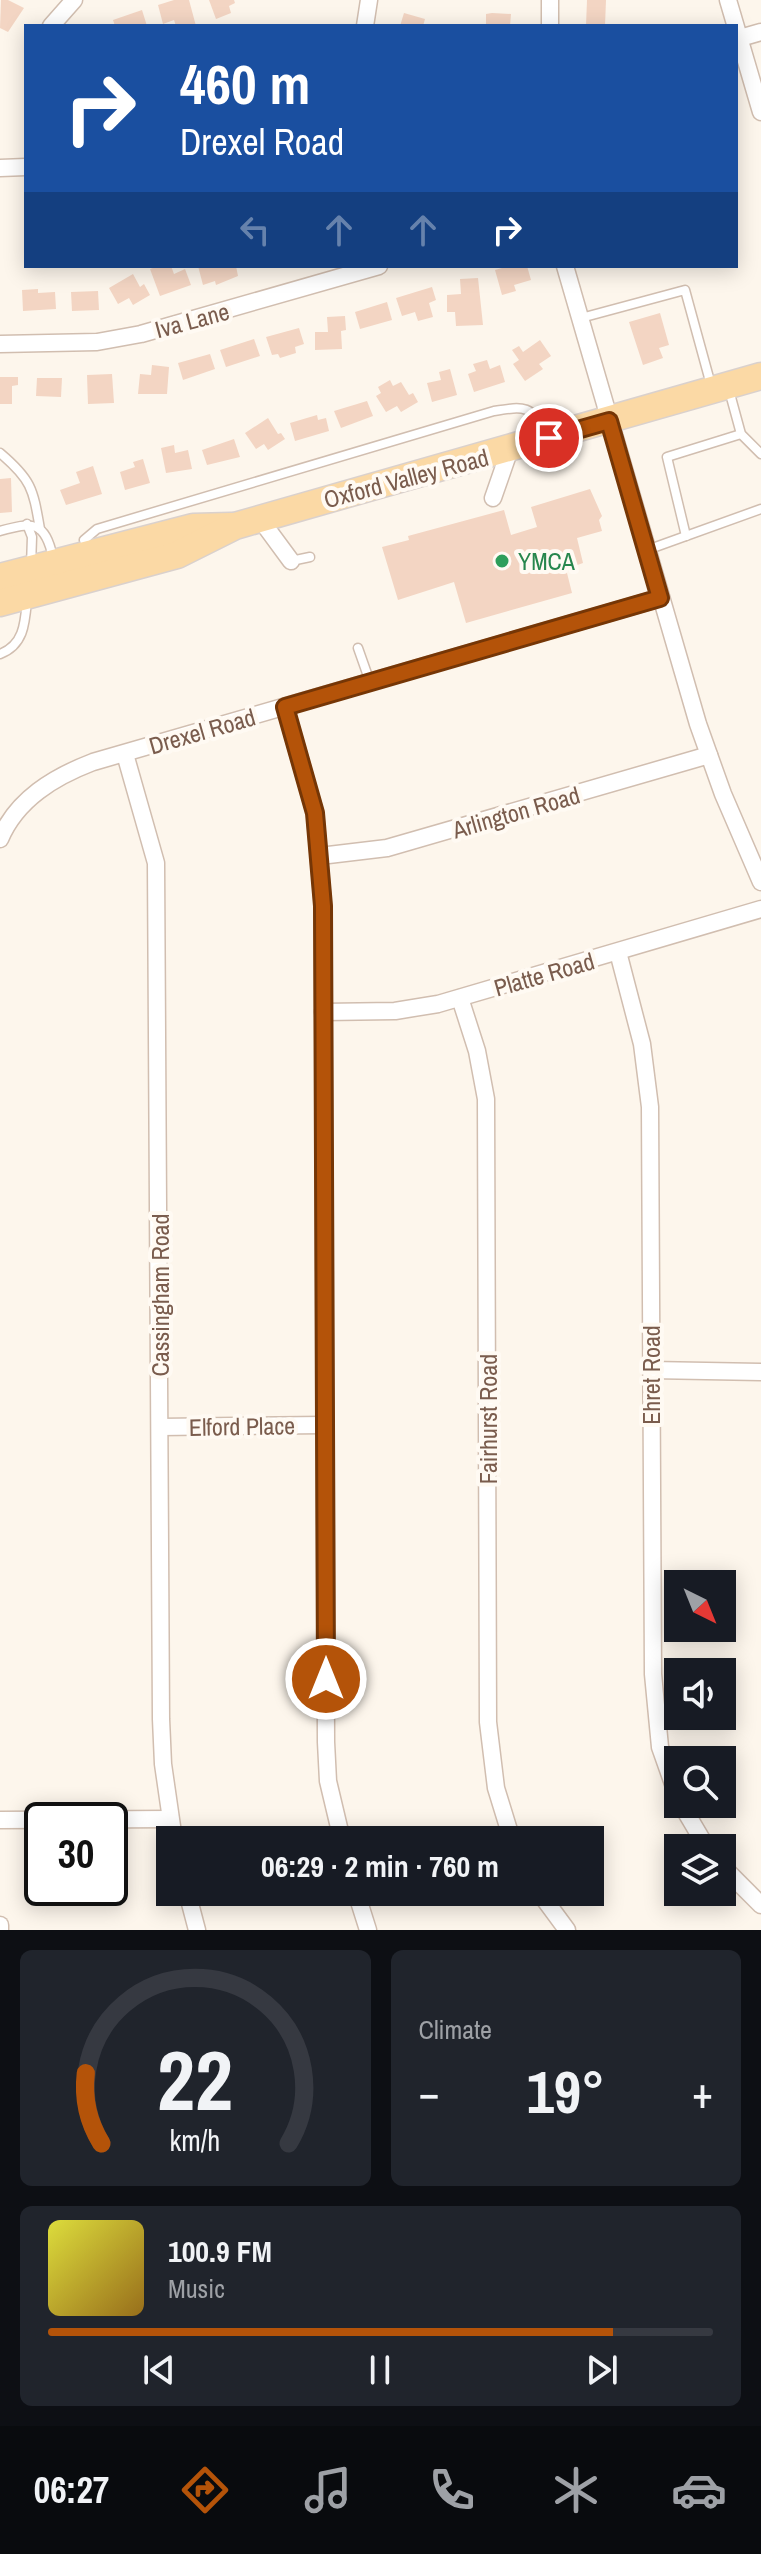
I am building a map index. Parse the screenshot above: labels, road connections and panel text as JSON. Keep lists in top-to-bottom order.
{
  "streets": {
    "main road": ["Oxford Valley Road"],
    "street": [
      "Iva Lane",
      "Drexel Road",
      "Arlington Road",
      "Platte Road",
      "Cassingham Road",
      "Ehret Road",
      "Fairhurst Road",
      "Elford Place"
    ]
  },
  "crossings": [
    ["Drexel Road", "Cassingham Road"],
    ["Platte Road", "Ehret Road"],
    ["Platte Road", "Fairhurst Road"],
    ["Cassingham Road", "Elford Place"]
  ],
  "places": ["YMCA"],
  "north": "bottom right",
  "page": {
    "turn": ["460 m", "Drexel Road"],
    "limit": "30",
    "trip": "06:29 · 2 min · 760 m",
    "tile": "Climate",
    "heat": ["−", "19°", "+"],
    "song": ["100.9 FM", "Music"],
    "tabs": "06:27",
    "gauge": ["22", "km/h"]
  }
}
